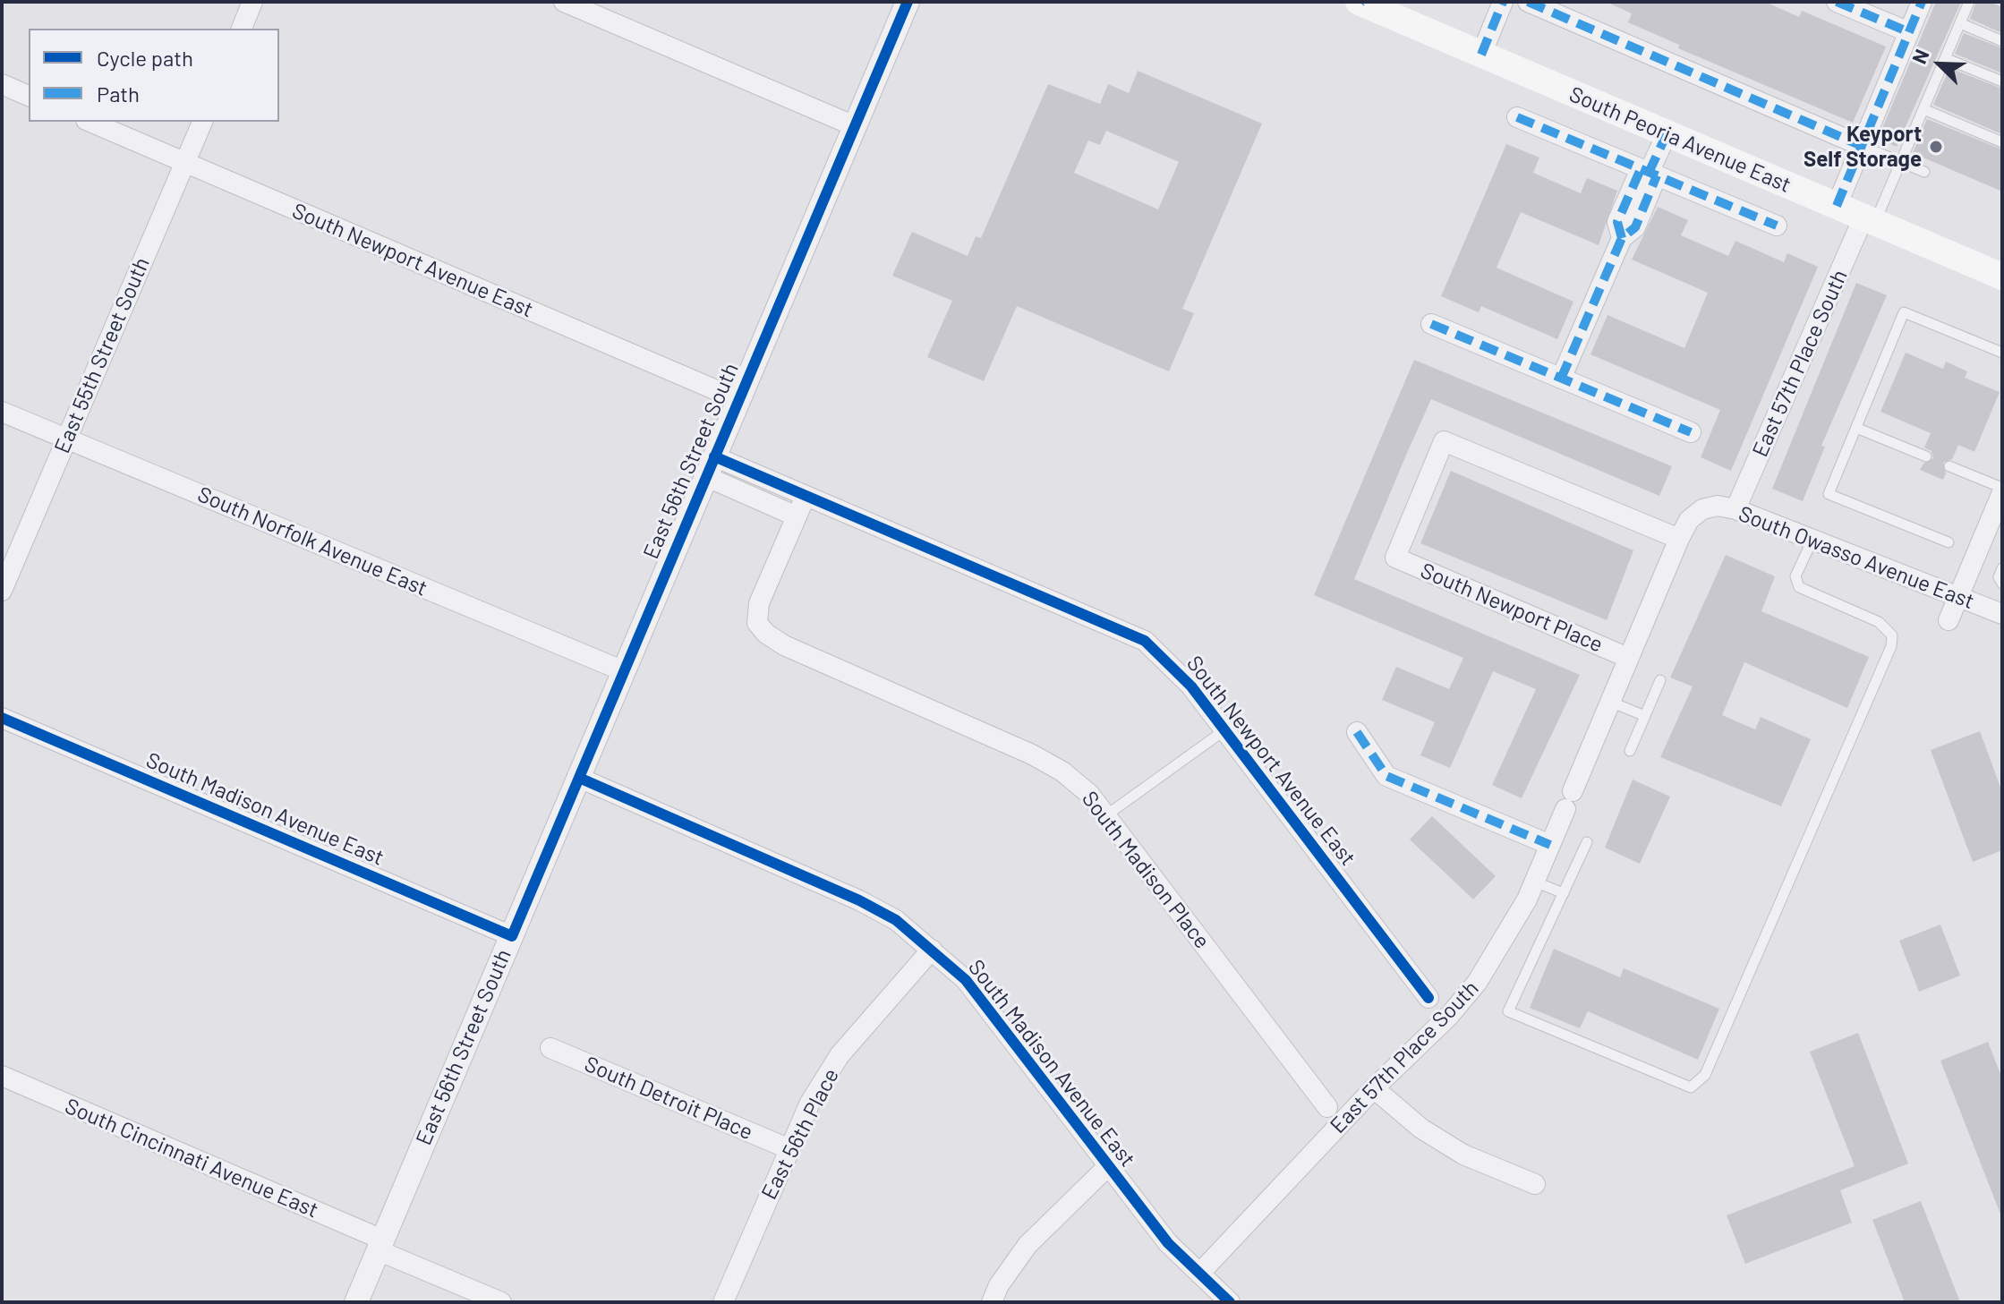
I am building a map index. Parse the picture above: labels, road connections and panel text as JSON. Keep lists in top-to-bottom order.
{
  "streets": {
    "main road": ["South Peoria Avenue East"],
    "street": [
      "South Newport Avenue East",
      "East 55th Street South",
      "East 57th Place South",
      "East 56th Street South",
      "South Norfolk Avenue East",
      "South Owasso Avenue East",
      "South Newport Place",
      "South Madison Avenue East",
      "South Madison Place",
      "South Detroit Place",
      "East 56th Place",
      "South Cincinnati Avenue East"
    ]
  },
  "crossings": [
    ["South Peoria Avenue East", "East 57th Place South"],
    ["South Newport Avenue East", "East 55th Street South"],
    ["South Newport Avenue East", "East 56th Street South"],
    ["East 55th Street South", "South Norfolk Avenue East"],
    ["East 57th Place South", "South Owasso Avenue East"],
    ["East 57th Place South", "South Newport Place"],
    ["East 57th Place South", "South Madison Avenue East"],
    ["East 56th Street South", "South Norfolk Avenue East"],
    ["East 56th Street South", "South Madison Avenue East"],
    ["East 56th Street South", "South Cincinnati Avenue East"],
    ["South Owasso Avenue East", "South Newport Place"],
    ["South Madison Avenue East", "East 56th Place"],
    ["South Detroit Place", "East 56th Place"]
  ],
  "places": ["Keyport Self Storage"],
  "legend": ["Cycle path", "Path"],
  "north": "top left"
}
